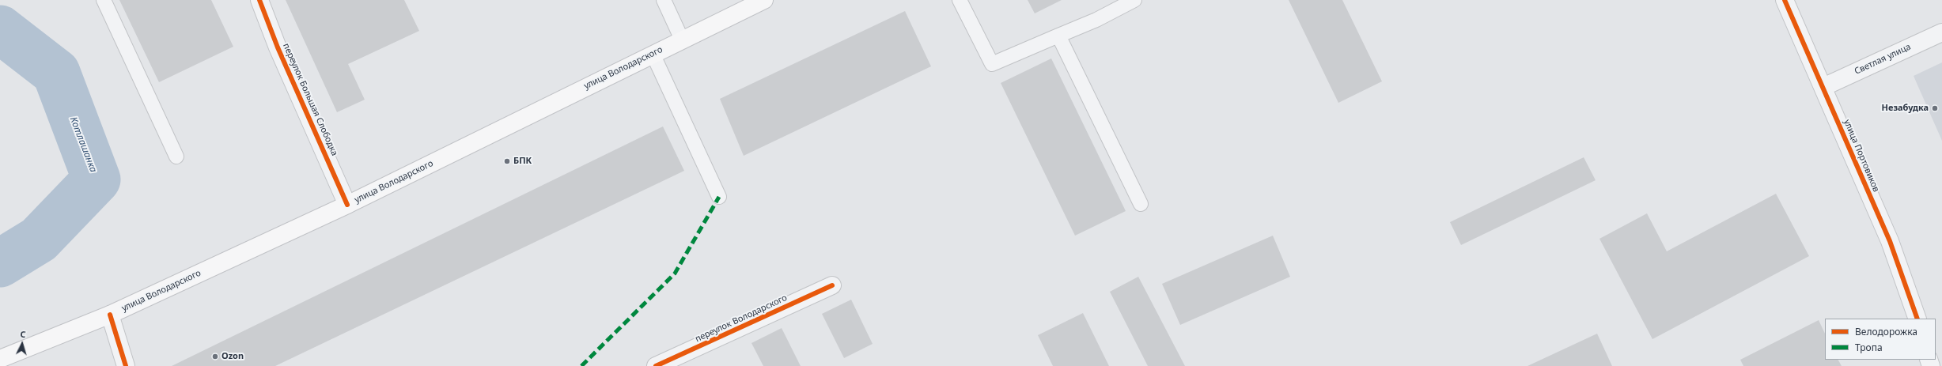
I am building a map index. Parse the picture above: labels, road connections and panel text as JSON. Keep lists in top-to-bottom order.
{
  "streets": {
    "main road": ["улица Володарского"],
    "street": [
      "Светлая улица",
      "переулок Большая Слободка",
      "улица Портовиков",
      "переулок Володарского"
    ]
  },
  "crossings": [
    ["Светлая улица", "улица Портовиков"],
    ["улица Володарского", "переулок Большая Слободка"]
  ],
  "water": ["Котлашанка"],
  "places": ["Незабудка", "БПК", "Ozon"],
  "legend": ["Велодорожка", "Тропа"],
  "north": "top"
}
